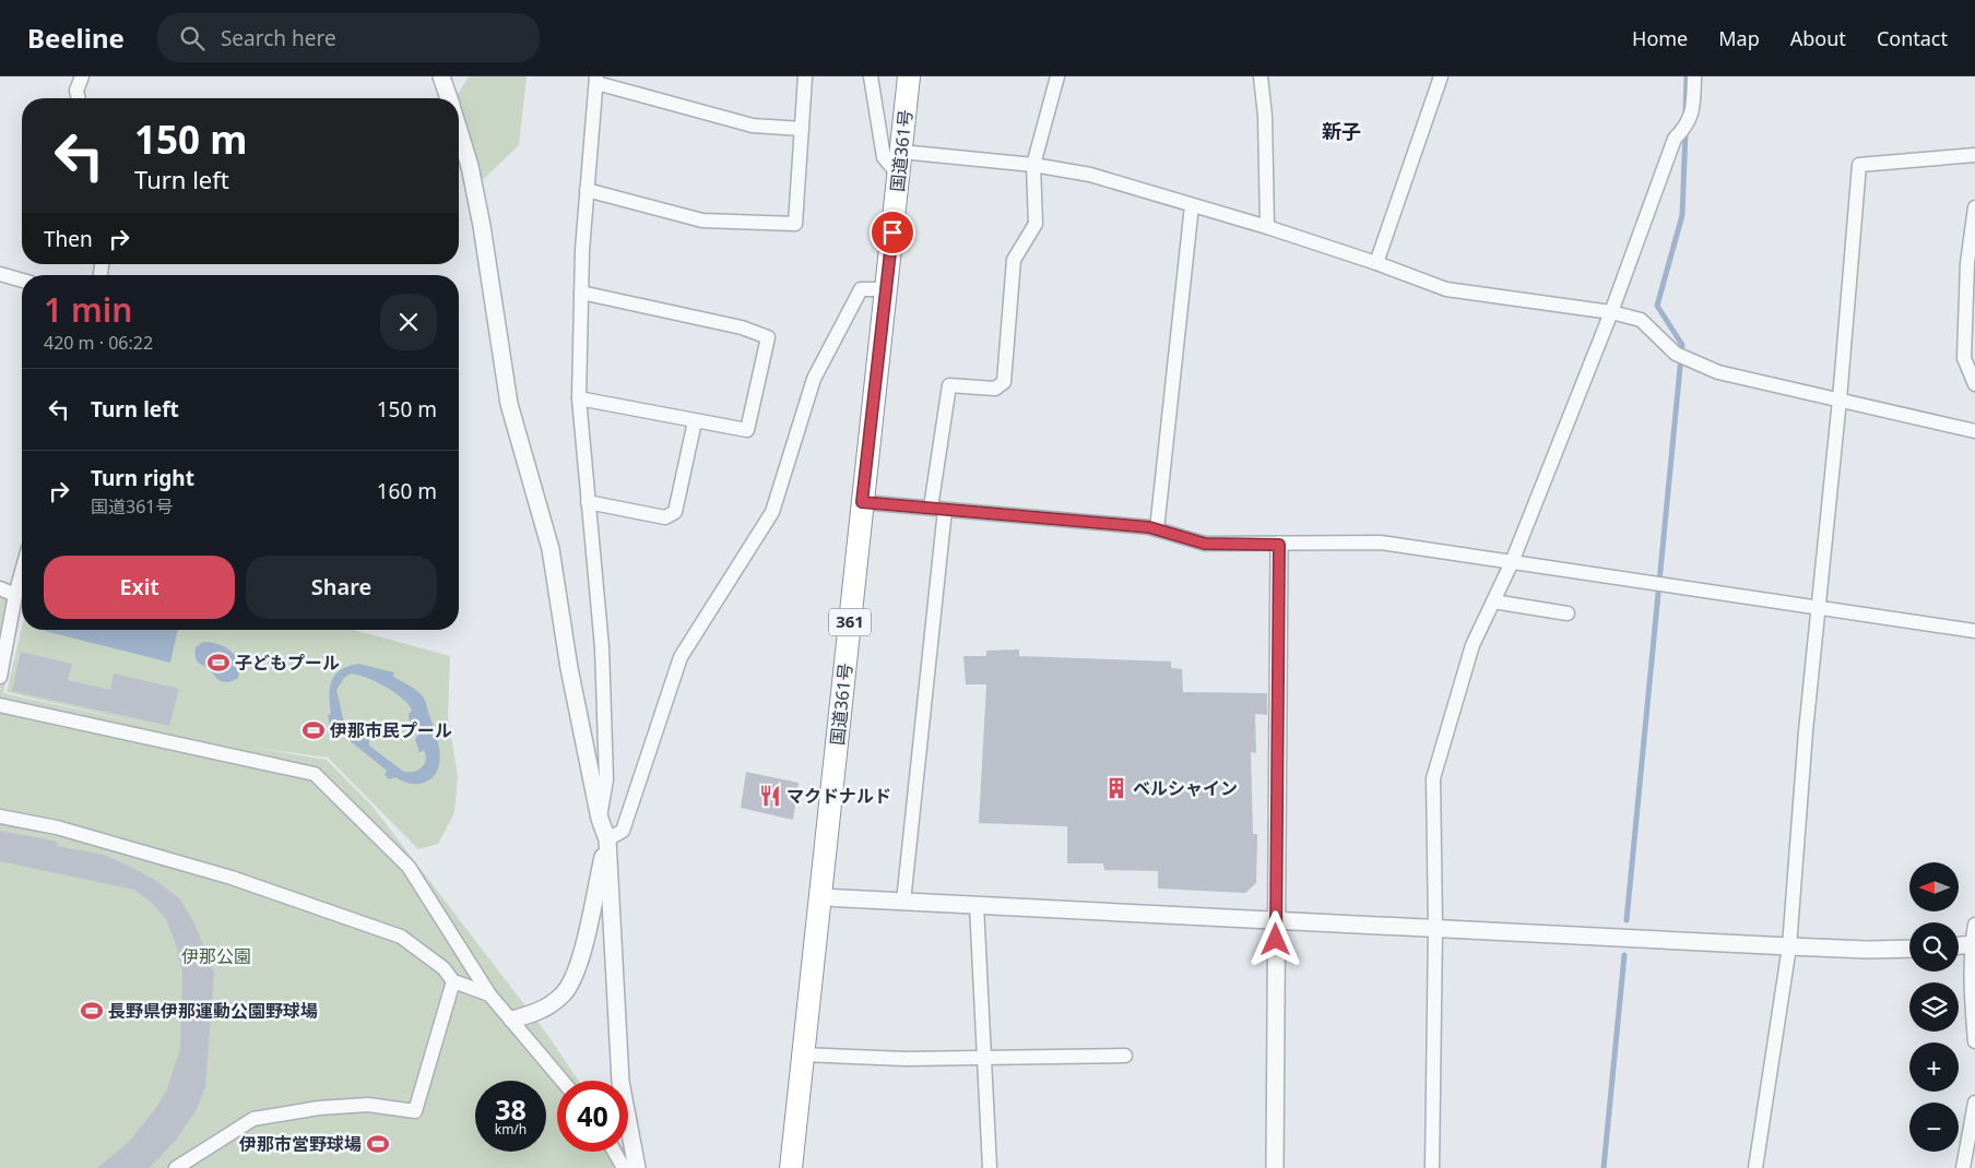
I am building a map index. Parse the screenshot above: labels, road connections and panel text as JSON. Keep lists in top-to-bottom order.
{
  "streets": {
    "highway": ["国道361号", "361"]
  },
  "districts": ["新子"],
  "parks": ["伊那公園"],
  "places": {
    "sports": [
      "子どもプール",
      "伊那市民プール",
      "長野県伊那運動公園野球場",
      "伊那市営野球場"
    ],
    "building": ["ベルシャイン"],
    "restaurant": ["マクドナルド"]
  },
  "north": "left",
  "page": {
    "header": "Beeline",
    "search": "Search here",
    "nav": [
      "Home",
      "Map",
      "About",
      "Contact"
    ],
    "turn": ["150 m", "Turn left"],
    "then": "Then",
    "heading": ["1 min", "420 m · 06:22"],
    "list": [
      {
        "name": "Turn left",
        "value": "150 m"
      },
      {
        "name": "Turn right",
        "note": "国道361号",
        "value": "160 m"
      }
    ],
    "buttons": ["Exit", "Share"],
    "map_buttons": ["+", "−"],
    "speed": "38 km/h",
    "limit": "40"
  }
}
